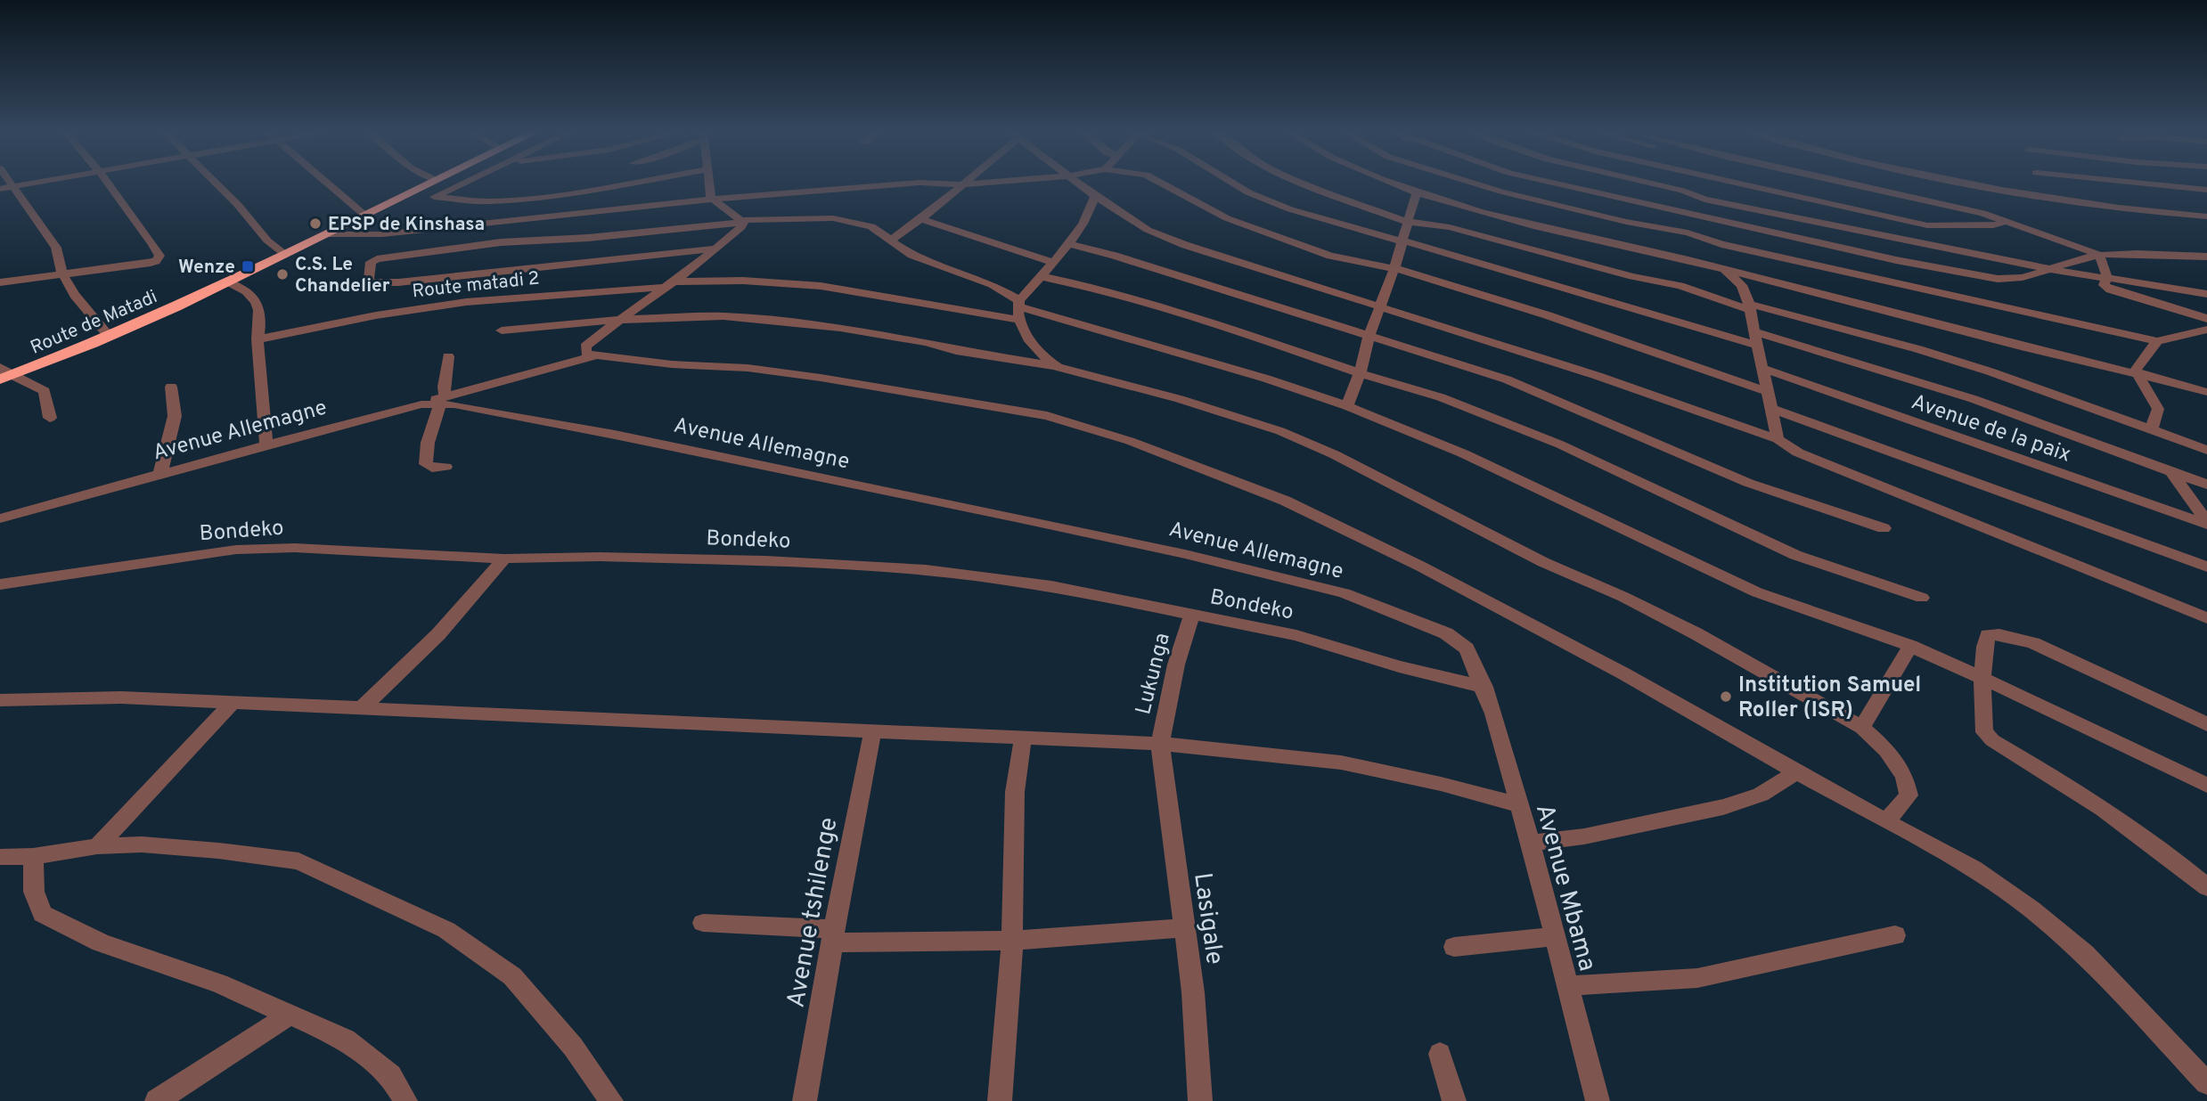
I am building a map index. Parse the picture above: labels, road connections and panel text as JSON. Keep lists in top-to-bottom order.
{
  "streets": {
    "highway": ["Route de Matadi"],
    "street": [
      "Route matadi 2",
      "Avenue de la paix",
      "Avenue Allemagne",
      "Bondeko",
      "Lukunga",
      "Avenue Mbama",
      "Avenue tshilenge",
      "Lasigale"
    ]
  },
  "crossings": [
    ["Avenue Allemagne", "Bondeko"],
    ["Avenue Allemagne", "Avenue Mbama"],
    ["Bondeko", "Lukunga"],
    ["Bondeko", "Avenue Mbama"],
    ["Lukunga", "Lasigale"]
  ],
  "places": {
    "other": ["EPSP de Kinshasa", "C.S. Le Chandelier", "Institution Samuel Roller (ISR)"],
    "transit": ["Wenze"]
  }
}
